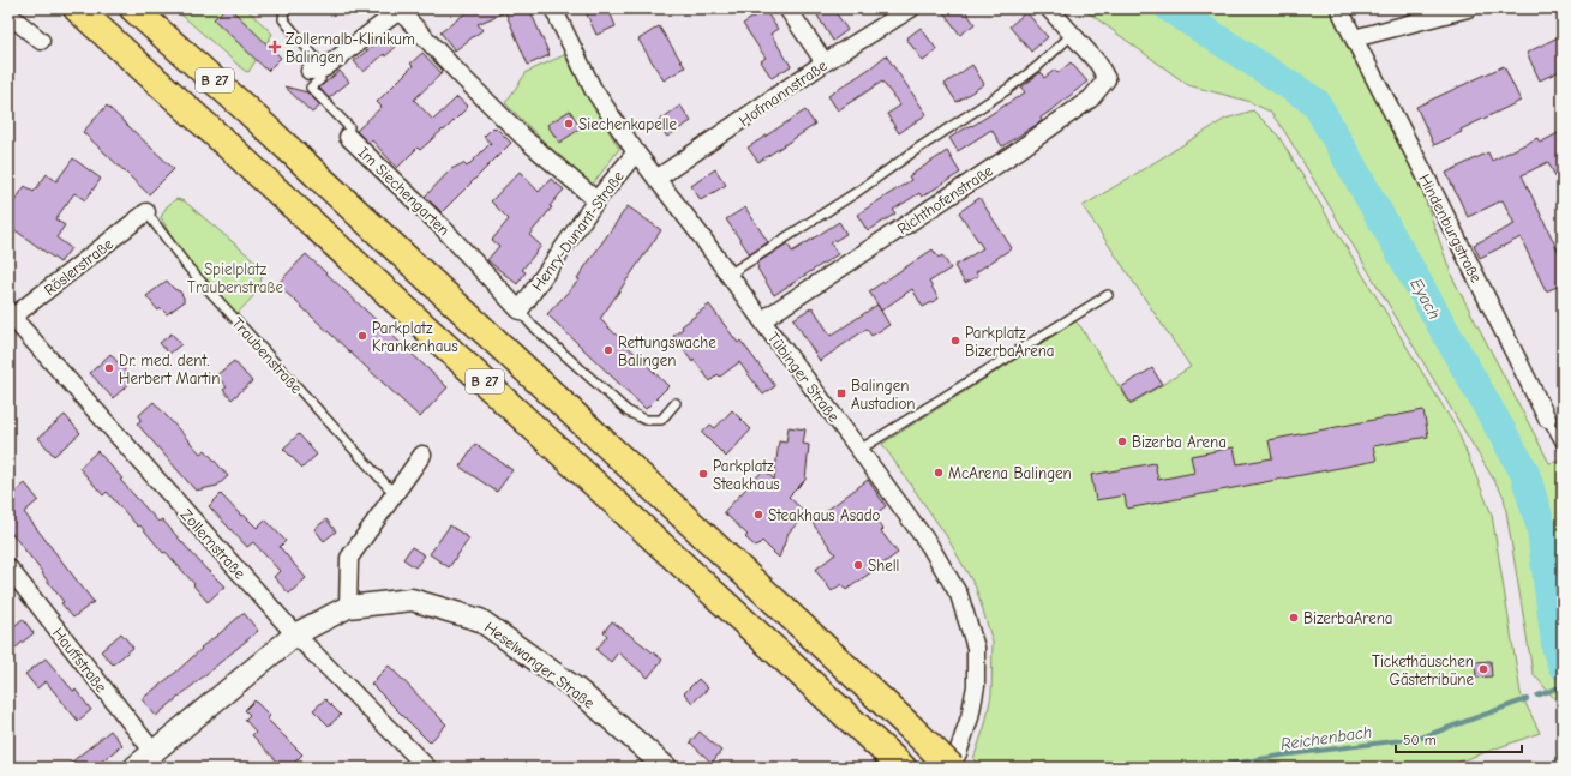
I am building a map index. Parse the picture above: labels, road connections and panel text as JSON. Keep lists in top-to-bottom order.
{
  "streets": {
    "highway": ["B 27"],
    "street": [
      "Hofmannstraße",
      "Im Siechengarten",
      "Richthofenstraße",
      "Hindenburgstraße",
      "Henry-Dunant-Straße",
      "Röslerstraße",
      "Tübinger Straße",
      "Zollernstraße",
      "Hauffstraße",
      "Heselwanger Straße"
    ],
    "lane": ["Traubenstraße"]
  },
  "crossings": [
    ["B 27", "Tübinger Straße"],
    ["Hofmannstraße", "Tübinger Straße"],
    ["Im Siechengarten", "Henry-Dunant-Straße"],
    ["Richthofenstraße", "Tübinger Straße"],
    ["Henry-Dunant-Straße", "Tübinger Straße"],
    ["Röslerstraße", "Traubenstraße"],
    ["Röslerstraße", "Zollernstraße"],
    ["Zollernstraße", "Heselwanger Straße"],
    ["Hauffstraße", "Heselwanger Straße"]
  ],
  "water": ["Eyach", "Reichenbach"],
  "parks": ["Spielplatz Traubenstraße"],
  "places": {
    "health": ["Zollernalb-Klinikum Balingen"],
    "other": [
      "Siechenkapelle",
      "Parkplatz Krankenhaus",
      "Parkplatz BizerbaArena",
      "Rettungswache Balingen",
      "Dr. med. dent. Herbert Martin",
      "Bizerba Arena",
      "McArena Balingen",
      "Parkplatz Steakhaus",
      "Steakhaus Asado",
      "Shell",
      "BizerbaArena",
      "Tickethäuschen Gästetribüne"
    ],
    "transit": ["Balingen Austadion"]
  },
  "scale_bar": "50 m"
}
